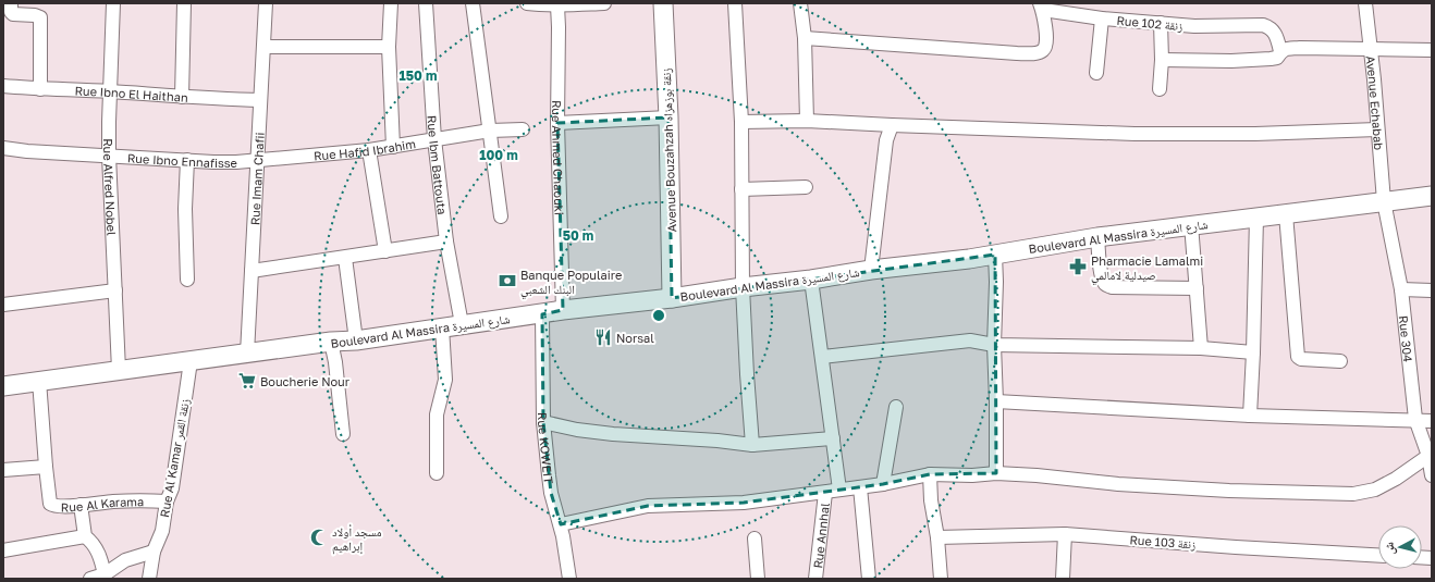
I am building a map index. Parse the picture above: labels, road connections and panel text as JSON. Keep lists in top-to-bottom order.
{
  "streets": {
    "main road": ["Avenue Bouzahzah زنقة بوزهزاه", "Boulevard Al Massira شارع المسيرة"],
    "street": [
      "Rue 102 زنقة",
      "Rue Ibno El Haithan",
      "Avenue Echabab",
      "Rue Hafid Ibrahim",
      "Rue Ahmed Chaouki",
      "Rue Ibno Ennafisse",
      "Rue Ibm Battouta",
      "Rue Imam Chafii",
      "Rue Alfred Nobel",
      "Rue 304",
      "Rue KOWEIT",
      "Rue Al Kamar زنقة القمر",
      "Rue Al Karama",
      "Rue Annhal",
      "Rue 103 زنقة"
    ]
  },
  "crossings": [
    ["Rue Ibno El Haithan", "Rue Imam Chafii"],
    ["Rue Ibno El Haithan", "Rue Alfred Nobel"],
    ["Avenue Echabab", "Boulevard Al Massira شارع المسيرة"],
    ["Avenue Echabab", "Rue 304"],
    ["Rue Hafid Ibrahim", "Rue Ibno Ennafisse"],
    ["Rue Hafid Ibrahim", "Rue Ibm Battouta"],
    ["Rue Hafid Ibrahim", "Rue Imam Chafii"],
    ["Avenue Bouzahzah زنقة بوزهزاه", "Boulevard Al Massira شارع المسيرة"],
    ["Rue Ahmed Chaouki", "Boulevard Al Massira شارع المسيرة"],
    ["Rue Ibno Ennafisse", "Rue Imam Chafii"],
    ["Rue Ibno Ennafisse", "Rue Alfred Nobel"],
    ["Rue Ibm Battouta", "Boulevard Al Massira شارع المسيرة"],
    ["Rue Imam Chafii", "Boulevard Al Massira شارع المسيرة"],
    ["Rue Alfred Nobel", "Boulevard Al Massira شارع المسيرة"],
    ["Boulevard Al Massira شارع المسيرة", "Rue 304"],
    ["Boulevard Al Massira شارع المسيرة", "Rue KOWEIT"],
    ["Boulevard Al Massira شارع المسيرة", "Rue Al Kamar زنقة القمر"],
    ["Rue Al Kamar زنقة القمر", "Rue Al Karama"]
  ],
  "places": {
    "pharmacy": ["Pharmacie Lamalmi صيدلية لامالمي"],
    "bank": ["Banque Populaire البنك الشعبي"],
    "restaurant": ["Norsal"],
    "supermarket": ["Boucherie Nour"],
    "mosque": ["مسجد أولاد إبراهيم"]
  },
  "north": "left",
  "rings": ["150 m", "100 m", "50 m"]
}
